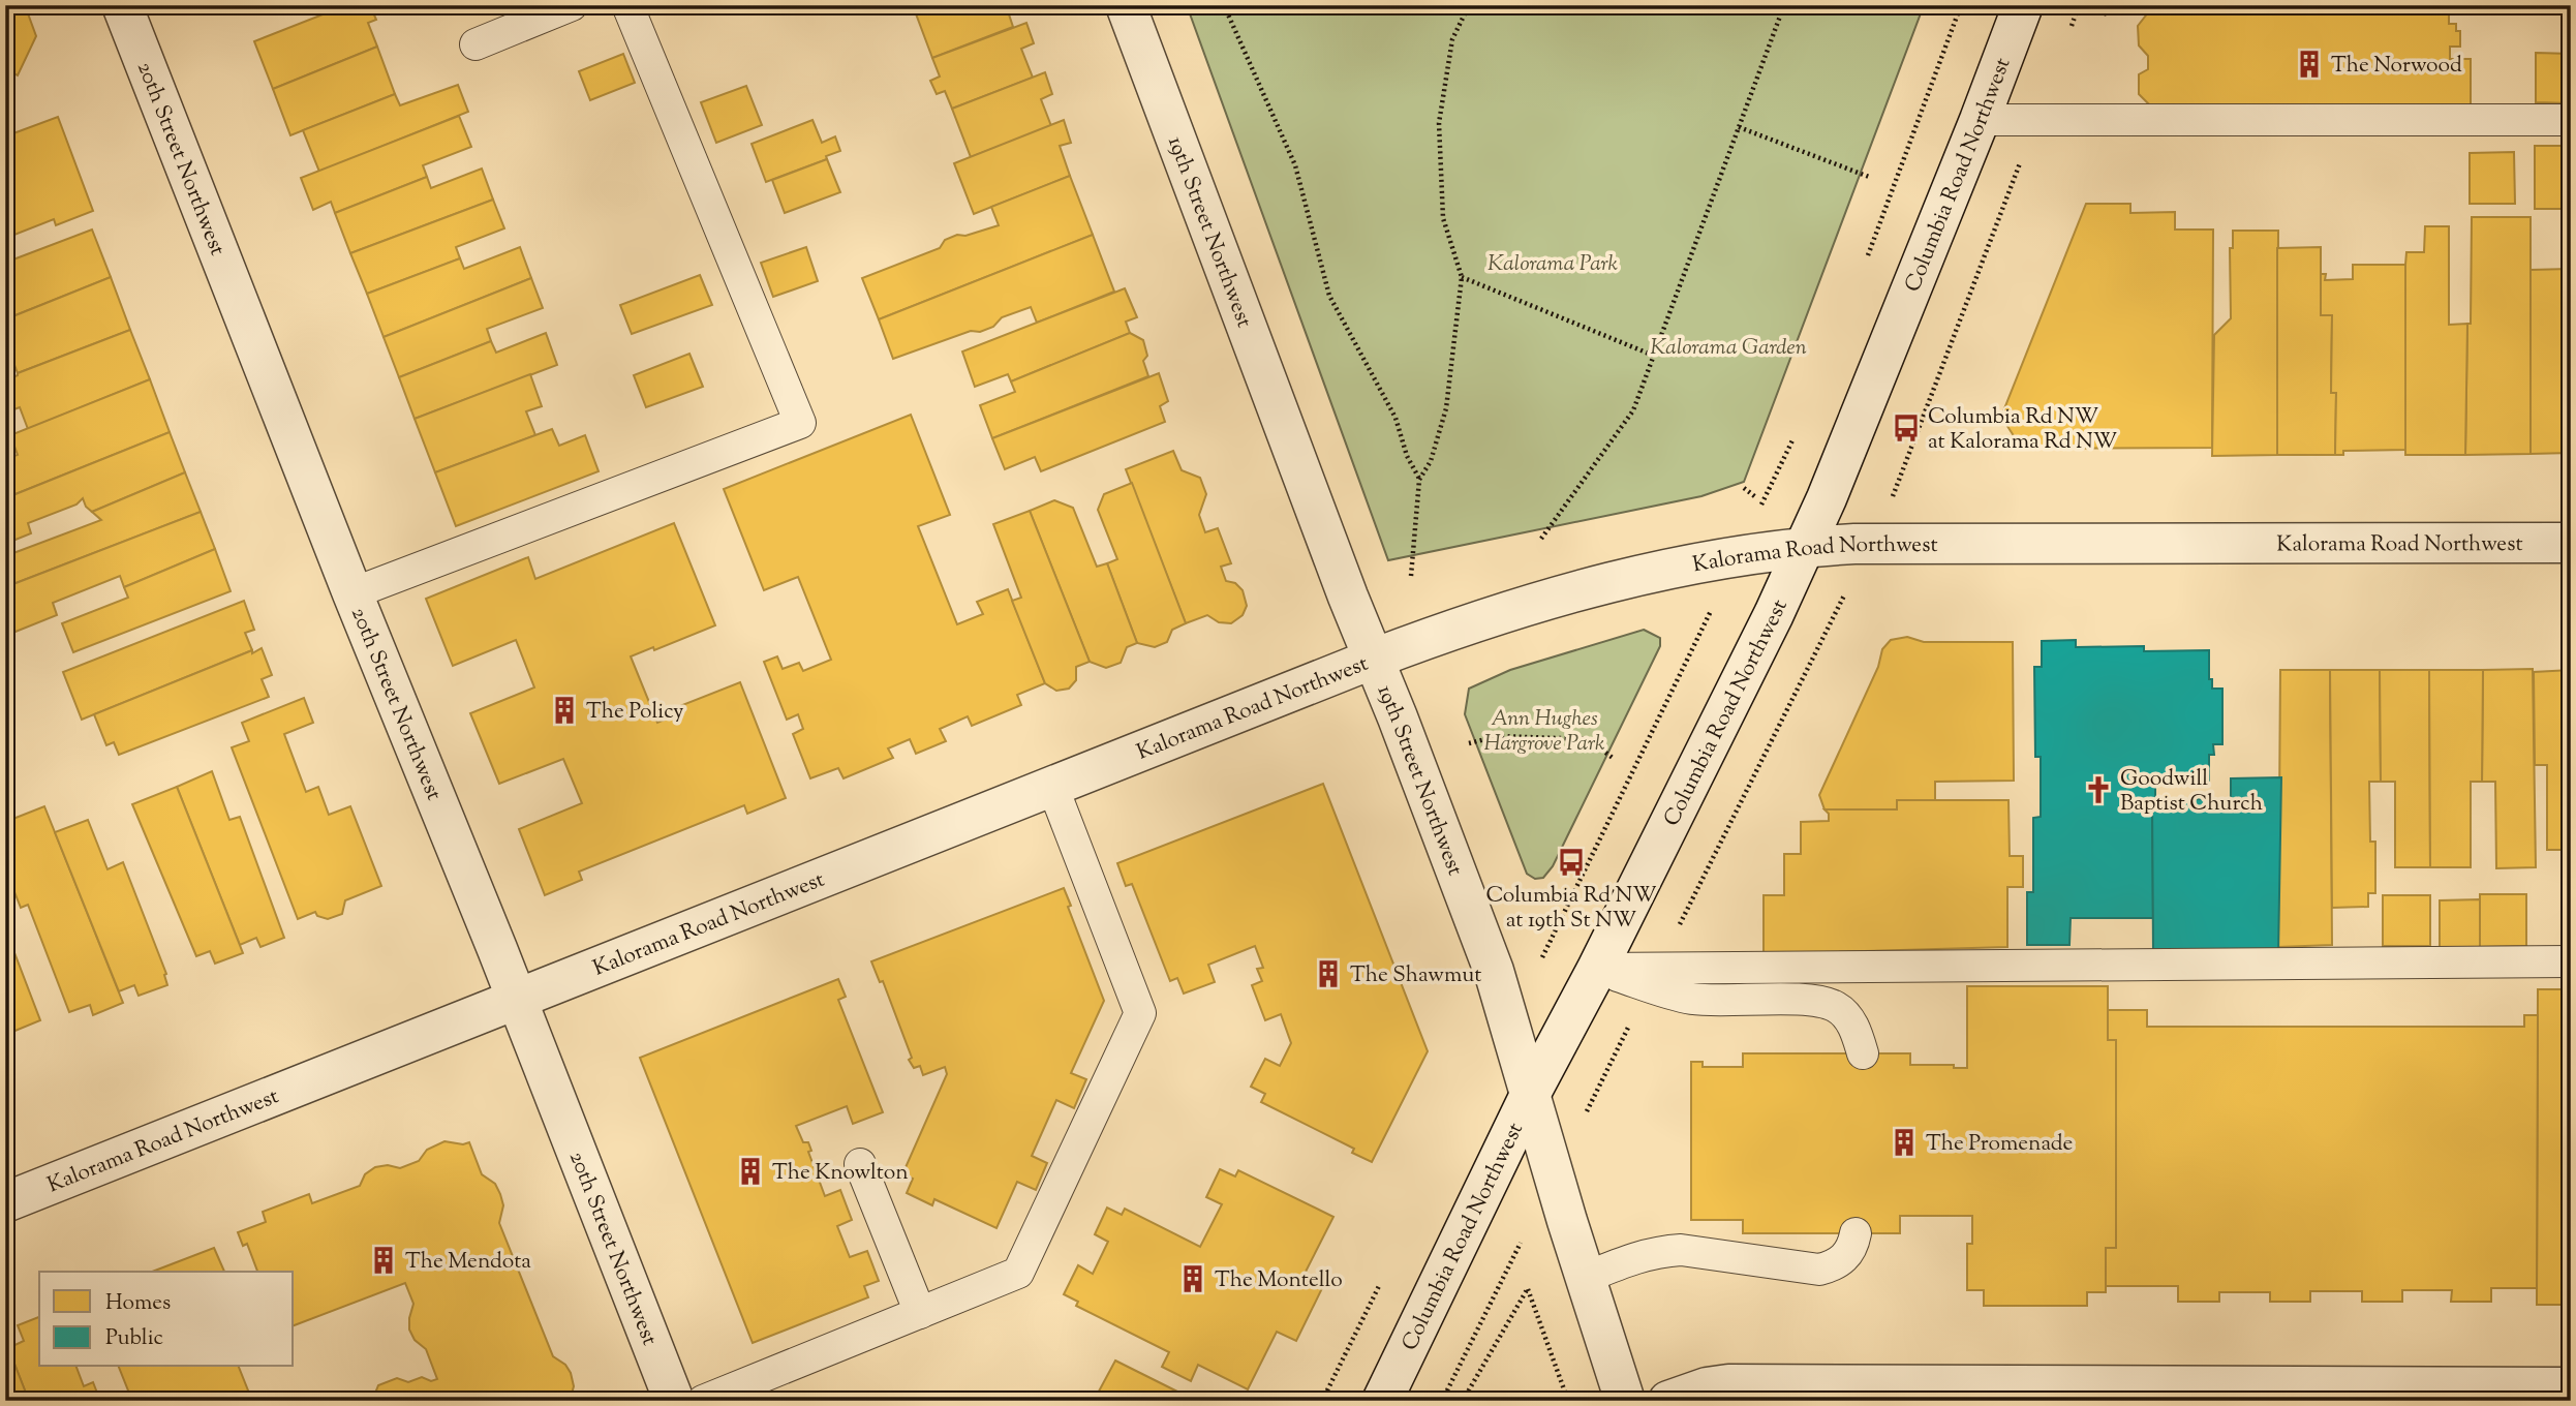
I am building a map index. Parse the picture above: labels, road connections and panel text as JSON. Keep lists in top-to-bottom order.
{
  "streets": {
    "street": [
      "20th Street Northwest",
      "Columbia Road Northwest",
      "19th Street Northwest",
      "Kalorama Road Northwest"
    ]
  },
  "crossings": [
    ["20th Street Northwest", "Kalorama Road Northwest"],
    ["Columbia Road Northwest", "19th Street Northwest"],
    ["Columbia Road Northwest", "Kalorama Road Northwest"],
    ["19th Street Northwest", "Kalorama Road Northwest"]
  ],
  "parks": ["Kalorama Park", "Kalorama Garden", "Ann Hughes Hargrove Park"],
  "places": {
    "building": [
      "The Norwood",
      "The Policy",
      "The Shawmut",
      "The Promenade",
      "The Knowlton",
      "The Mendota",
      "The Montello"
    ],
    "bus stop": ["Columbia Rd NW at Kalorama Rd NW", "Columbia Rd NW at 19th St NW"],
    "church": ["Goodwill Baptist Church"]
  },
  "legend": ["Homes", "Public"]
}
